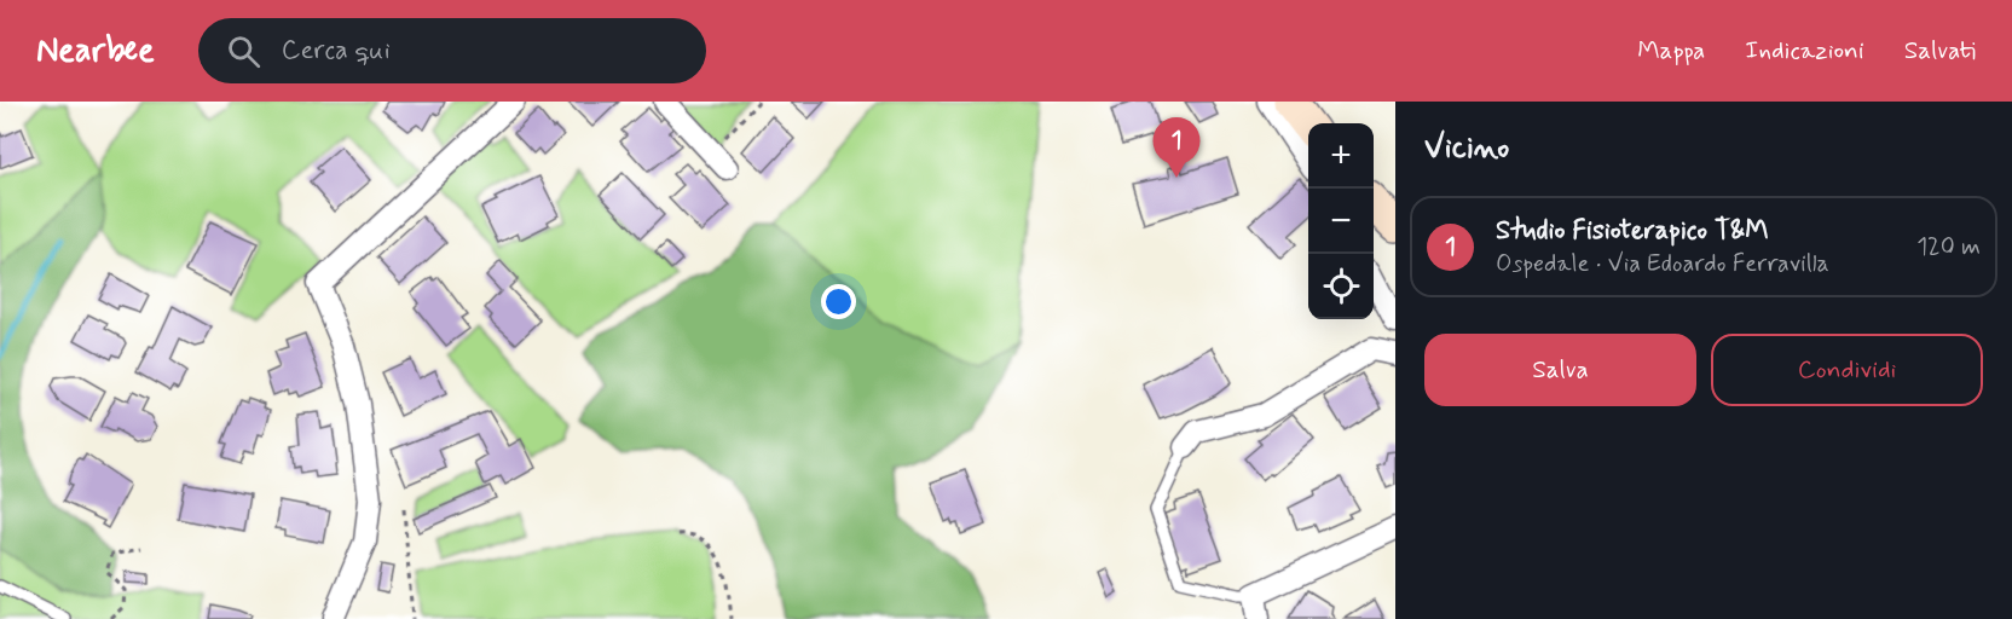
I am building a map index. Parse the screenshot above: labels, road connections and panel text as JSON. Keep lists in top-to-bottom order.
{
  "page": {
    "header": "Nearbee",
    "search": "Cerca qui",
    "nav": ["Mappa", "Indicazioni", "Salvati"],
    "heading": "Vicino",
    "pins": "1",
    "map_buttons": ["+", "−"],
    "list": [
      {
        "mark": "1",
        "name": "Studio Fisioterapico T&M",
        "note": "Ospedale · Via Edoardo Ferravilla",
        "value": "120 m"
      }
    ],
    "buttons": ["Salva", "Condividi"]
  }
}
